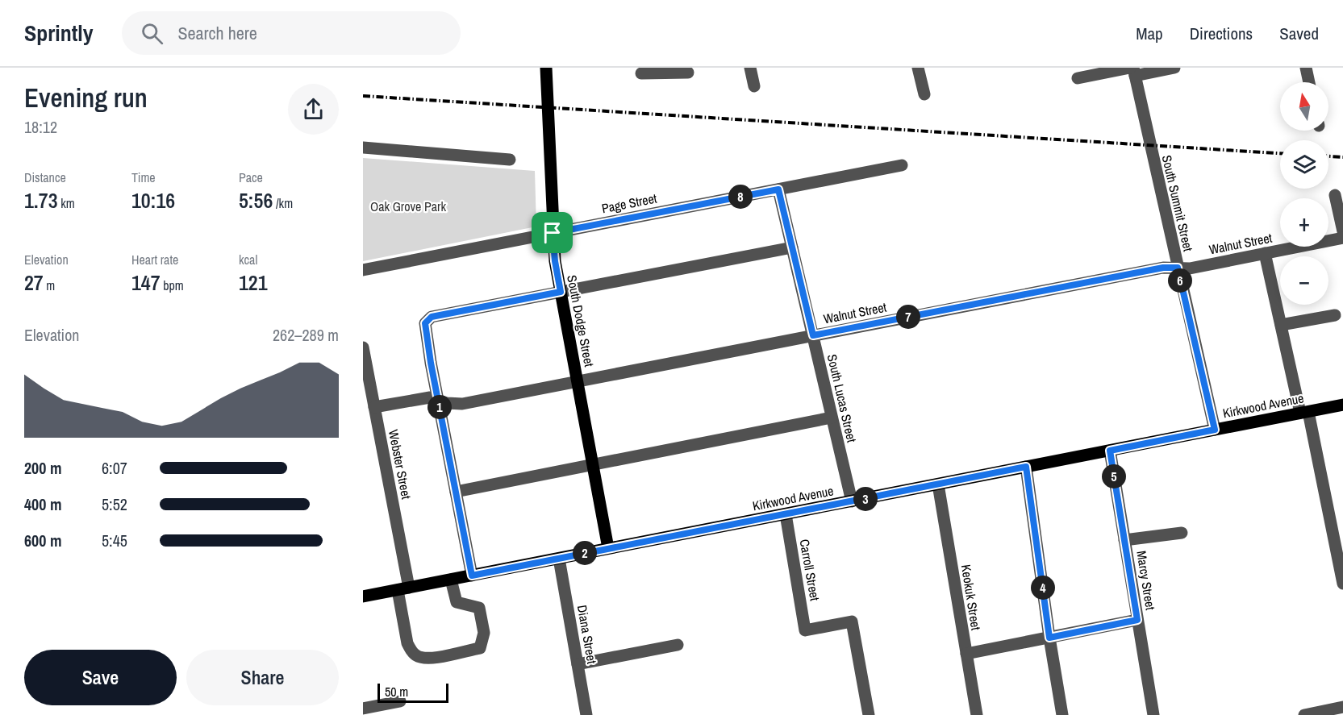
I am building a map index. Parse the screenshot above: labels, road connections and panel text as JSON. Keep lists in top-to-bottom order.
{
  "streets": {
    "main road": ["South Dodge Street", "Kirkwood Avenue"],
    "street": [
      "Page Street",
      "South Summit Street",
      "Walnut Street",
      "South Lucas Street",
      "Webster Street",
      "Carroll Street",
      "Marcy Street",
      "Keokuk Street",
      "Diana Street"
    ]
  },
  "crossings": [
    ["Page Street", "South Dodge Street"],
    ["Page Street", "South Lucas Street"],
    ["South Summit Street", "Walnut Street"],
    ["South Summit Street", "Kirkwood Avenue"],
    ["Walnut Street", "South Dodge Street"],
    ["Walnut Street", "South Lucas Street"],
    ["Walnut Street", "Webster Street"],
    ["South Dodge Street", "Kirkwood Avenue"],
    ["South Lucas Street", "Kirkwood Avenue"],
    ["Kirkwood Avenue", "Webster Street"],
    ["Kirkwood Avenue", "Carroll Street"],
    ["Kirkwood Avenue", "Marcy Street"],
    ["Kirkwood Avenue", "Keokuk Street"],
    ["Kirkwood Avenue", "Diana Street"]
  ],
  "parks": ["Oak Grove Park"],
  "scale_bar": "50 m",
  "north": "top",
  "page": {
    "header": "Sprintly",
    "search": "Search here",
    "nav": ["Map", "Directions", "Saved"],
    "heading": ["Evening run", "18:12"],
    "map_buttons": ["+", "−"],
    "stats": [
      ["Distance", "1.73 km"],
      ["Time", "10:16"],
      ["Pace", "5:56 /km"],
      ["Elevation", "27 m"],
      ["Heart rate", "147 bpm"],
      ["kcal", "121"]
    ],
    "pins": [
      "8",
      "6",
      "7",
      "1",
      "5",
      "3",
      "2",
      "4"
    ],
    "chart": ["Elevation", "262–289 m"],
    "list": [
      {
        "name": "200 m",
        "note": "6:07"
      },
      {
        "name": "400 m",
        "note": "5:52"
      },
      {
        "name": "600 m",
        "note": "5:45"
      }
    ],
    "buttons": ["Save", "Share"],
    "scale": "50 m"
  }
}
